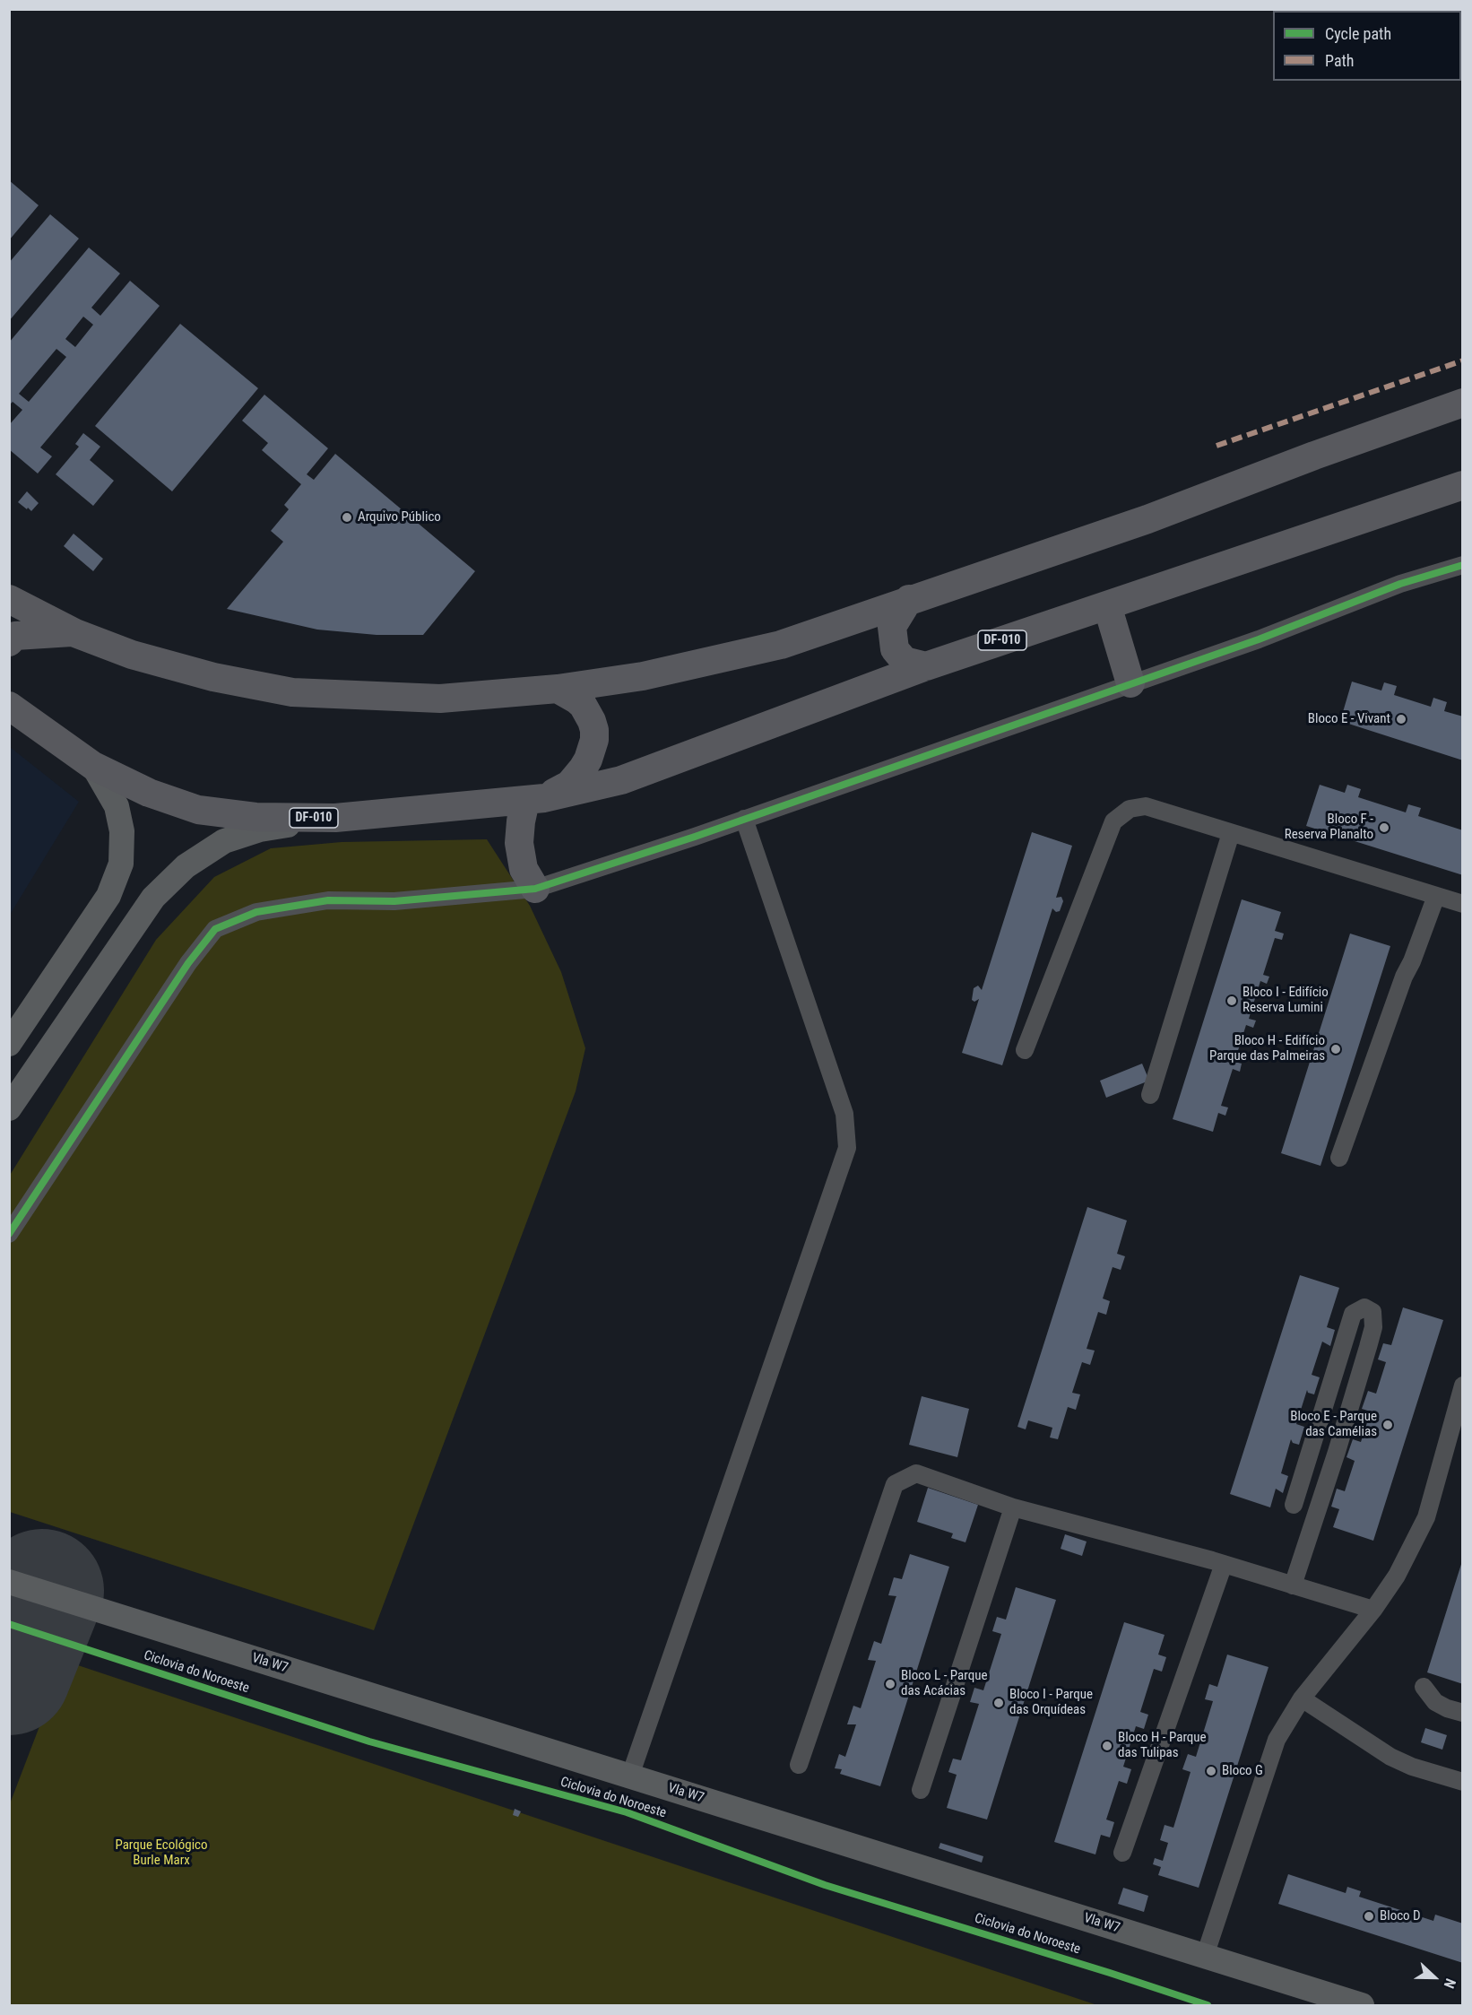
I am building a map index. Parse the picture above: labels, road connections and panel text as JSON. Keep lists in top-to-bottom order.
{
  "streets": {
    "main road": ["DF-010", "Vla W7"],
    "cycle path": ["Ciclovia do Noroeste"]
  },
  "parks": ["Parque Ecológico Burle Marx"],
  "places": [
    "Arquivo Público",
    "Bloco E - Vivant",
    "Bloco F - Reserva Planalto",
    "Bloco I - Edifício Reserva Lumini",
    "Bloco H - Edifício Parque das Palmeiras",
    "Bloco E - Parque das Camélias",
    "Bloco L - Parque das Acácias",
    "Bloco I - Parque das Orquídeas",
    "Bloco H - Parque das Tulipas",
    "Bloco G",
    "Bloco D"
  ],
  "legend": ["Cycle path", "Path"],
  "north": "right"
}
